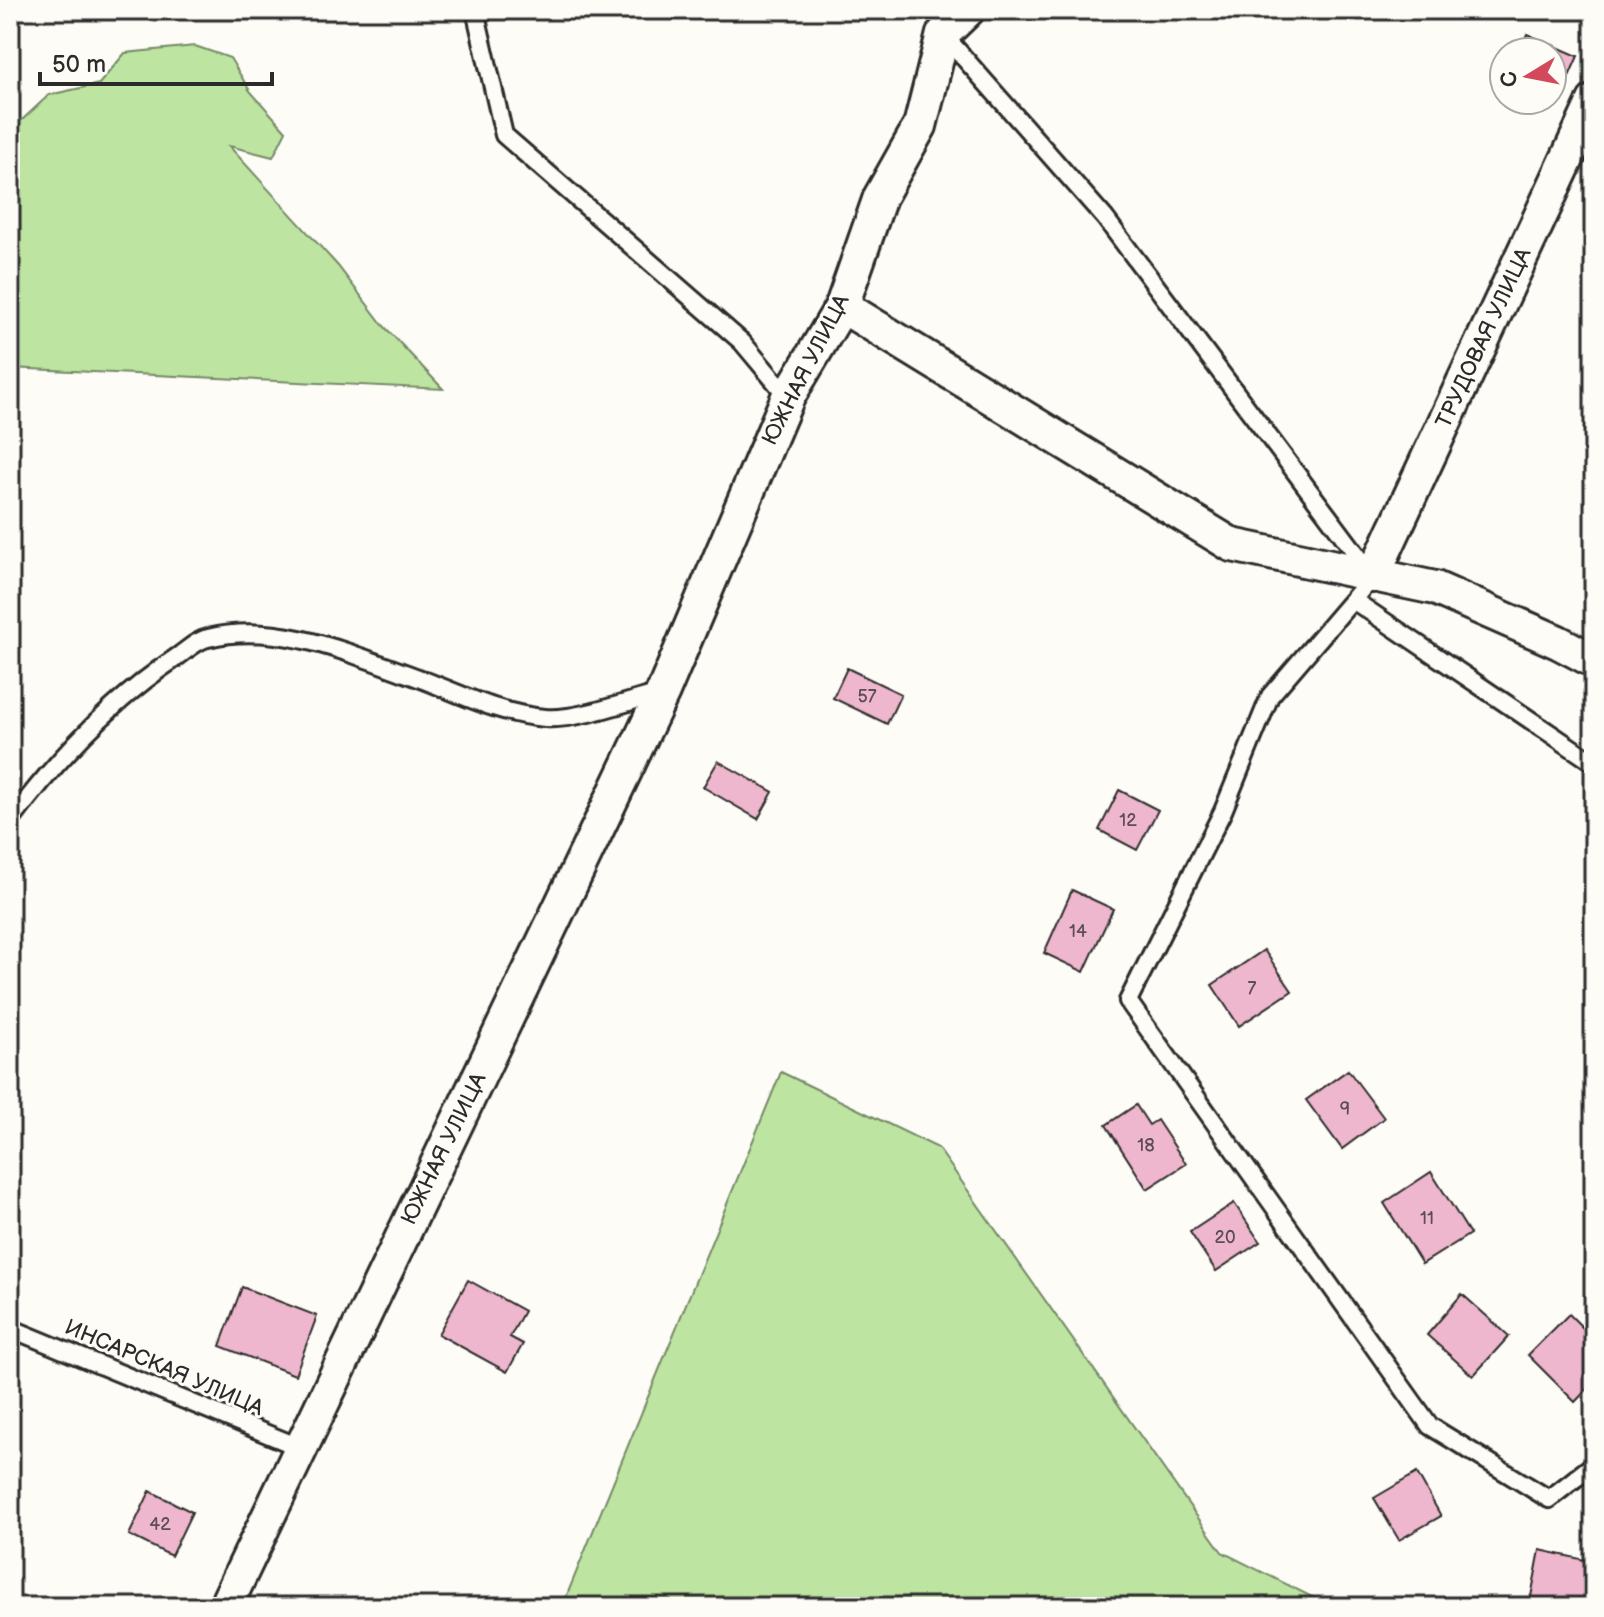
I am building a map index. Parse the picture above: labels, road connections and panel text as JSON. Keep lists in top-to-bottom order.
{
  "streets": {
    "street": ["ТРУДОВАЯ УЛИЦА", "ЮЖНАЯ УЛИЦА"],
    "lane": ["ИНСАРСКАЯ УЛИЦА"]
  },
  "crossings": [
    ["ЮЖНАЯ УЛИЦА", "ИНСАРСКАЯ УЛИЦА"]
  ],
  "house_numbers": [
    "57",
    "12",
    "14",
    "7",
    "9",
    "18",
    "11",
    "20",
    "42"
  ],
  "scale_bar": "50 m",
  "north": "left"
}
